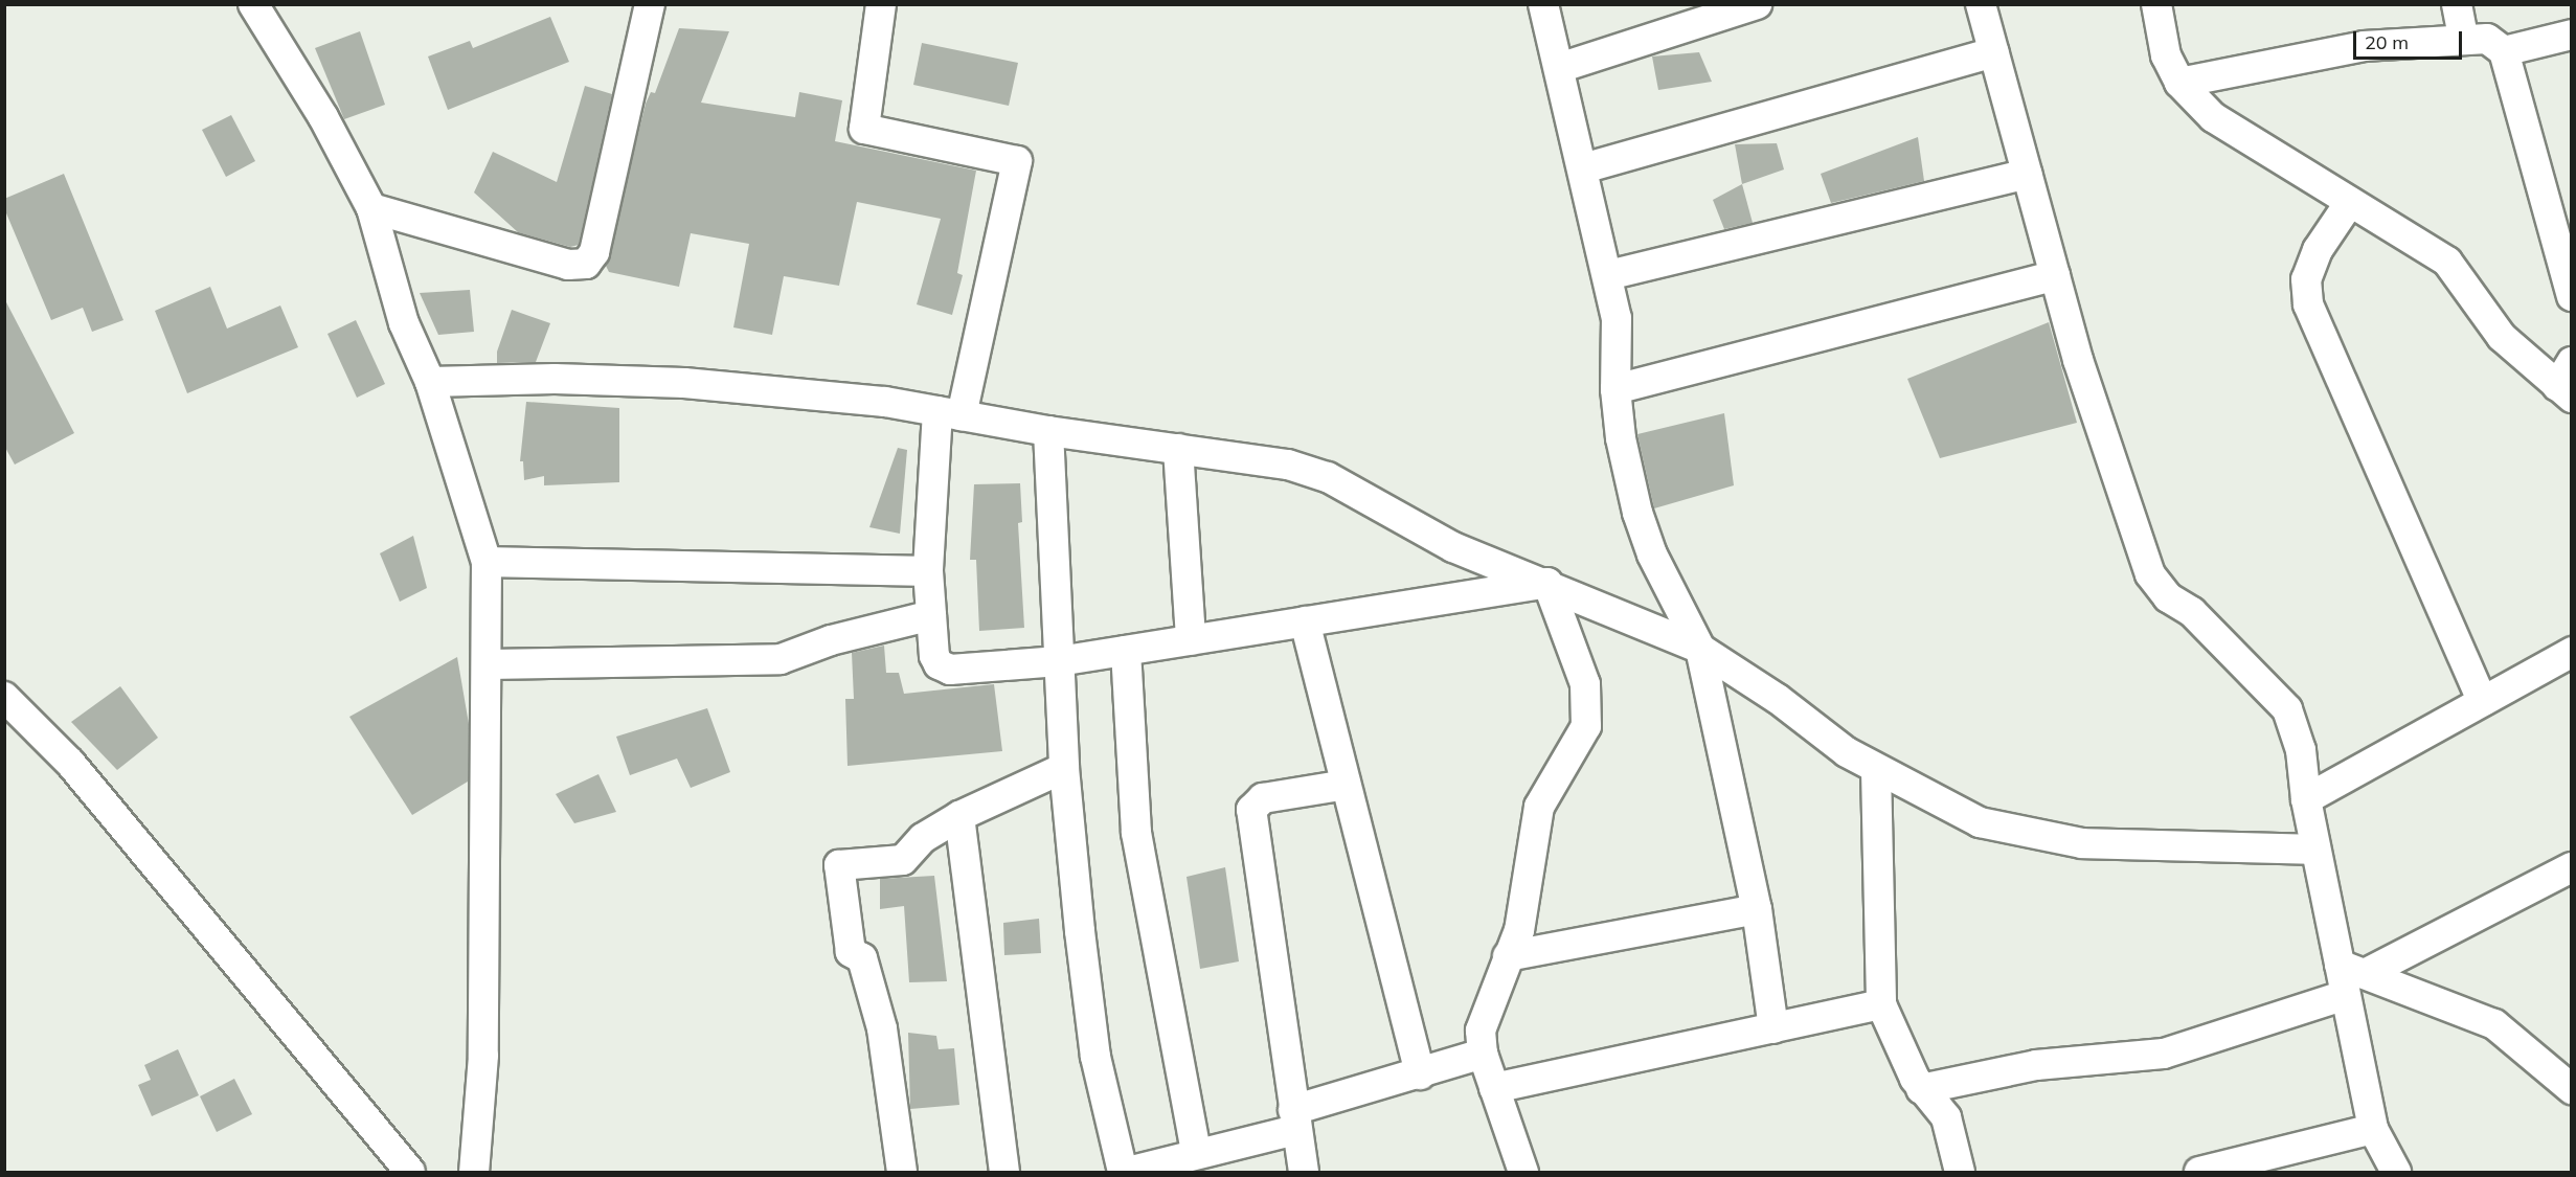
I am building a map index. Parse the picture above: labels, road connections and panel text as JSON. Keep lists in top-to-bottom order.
{
  "scale_bar": "20 m"
}
